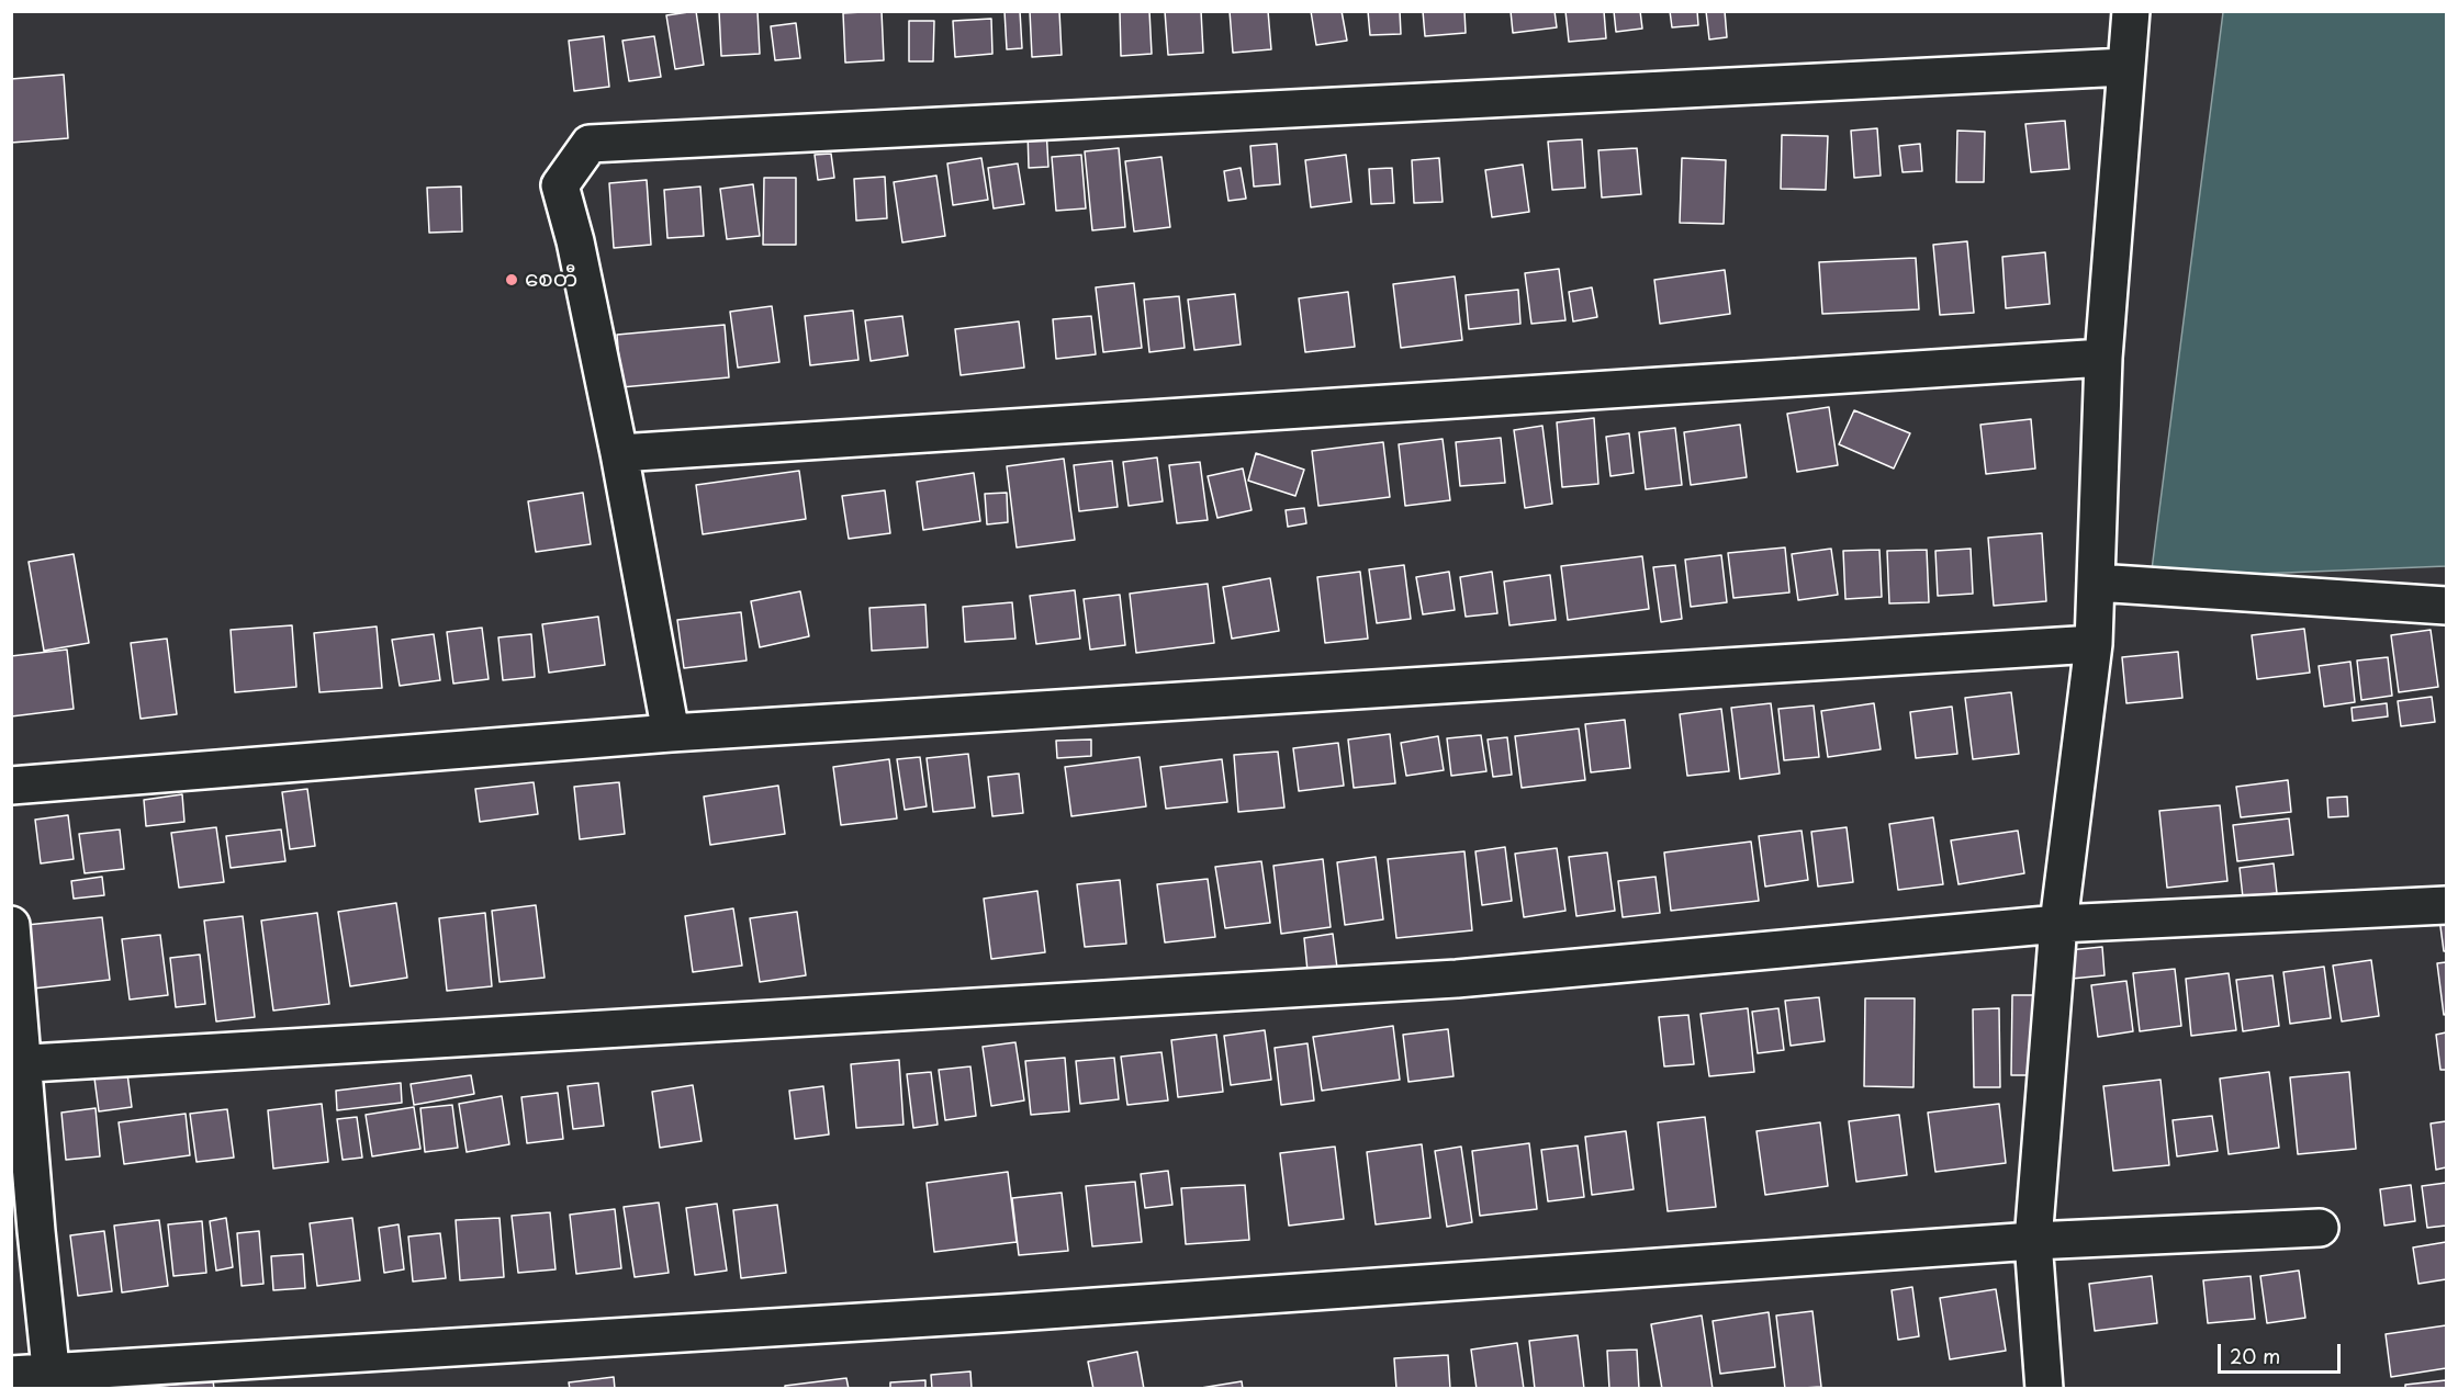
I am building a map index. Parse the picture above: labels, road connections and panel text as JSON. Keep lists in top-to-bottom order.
{
  "places": ["စေတီ"],
  "scale_bar": "20 m"
}
